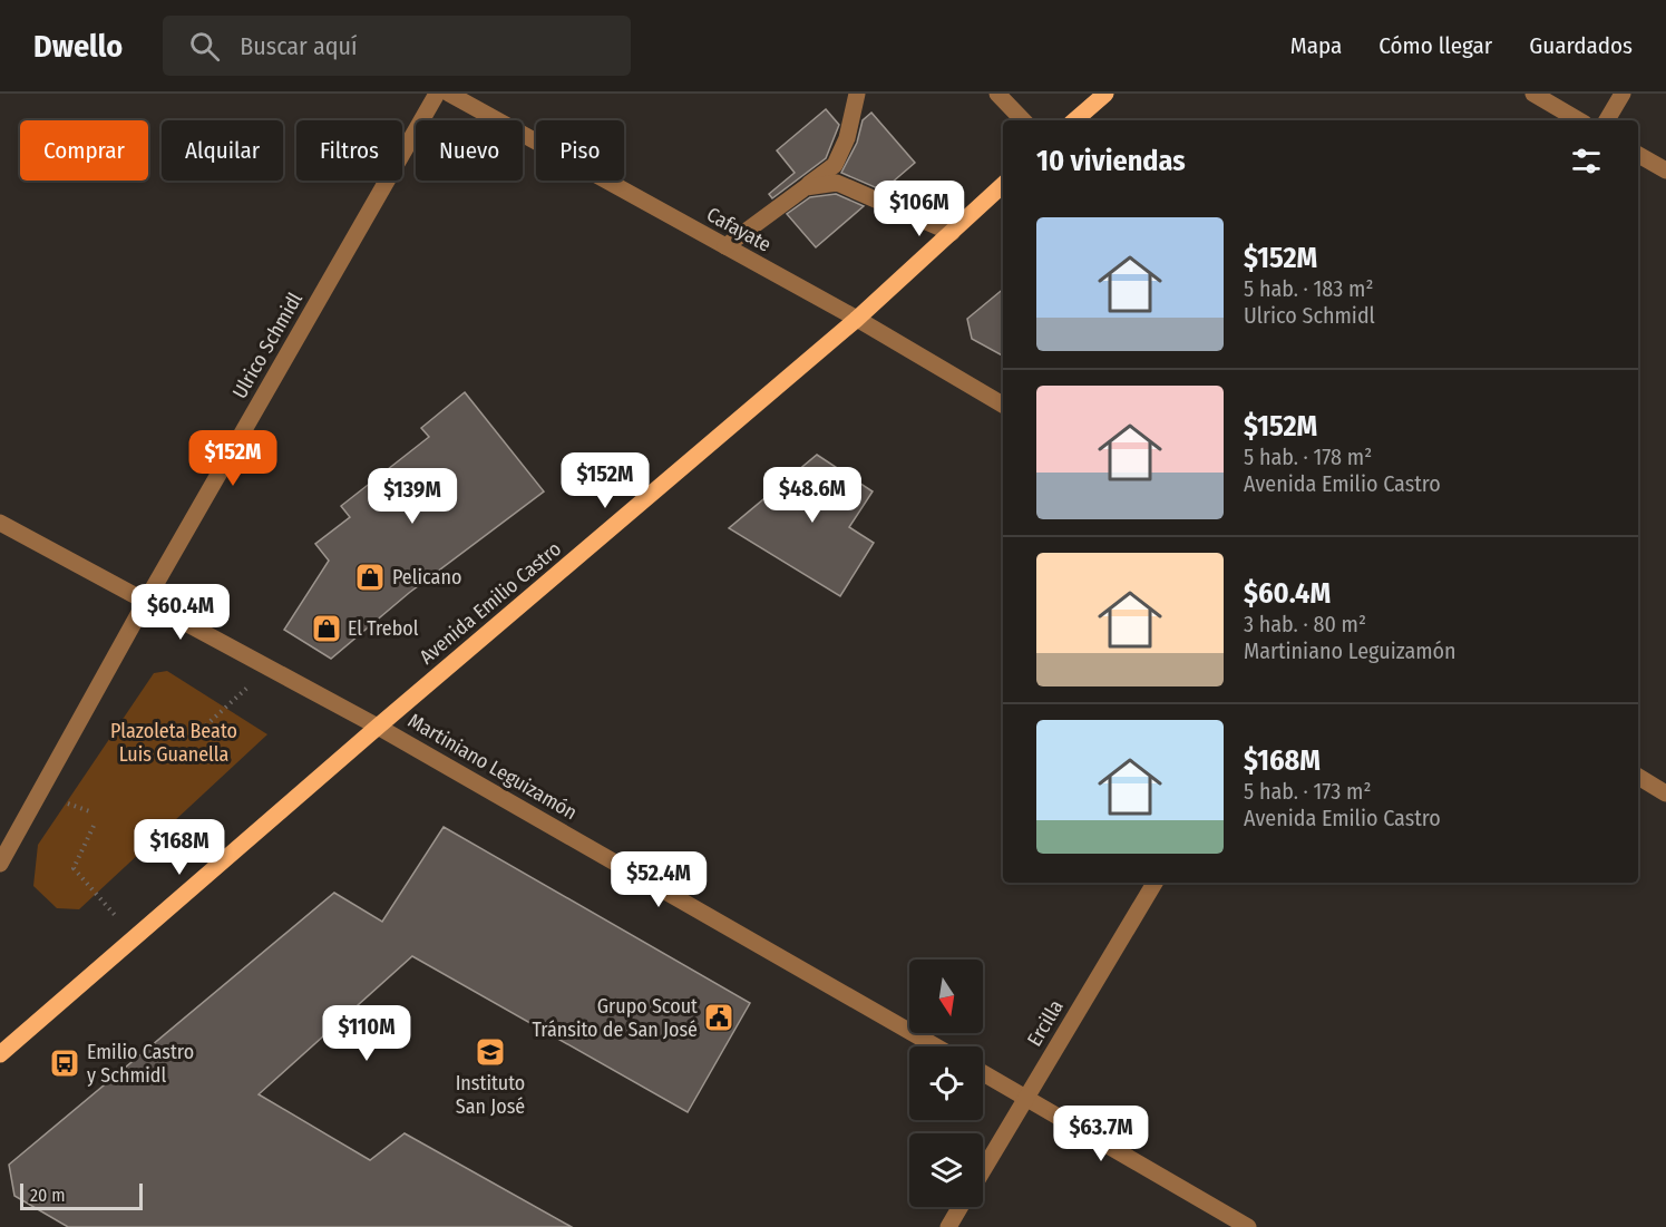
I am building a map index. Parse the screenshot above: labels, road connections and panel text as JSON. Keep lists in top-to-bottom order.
{
  "streets": {
    "main road": ["Avenida Emilio Castro"],
    "street": [
      "Cafayate",
      "Ulrico Schmidl",
      "Martiniano Leguizamón",
      "Ercilla"
    ]
  },
  "crossings": [
    ["Cafayate", "Avenida Emilio Castro"],
    ["Ulrico Schmidl", "Martiniano Leguizamón"],
    ["Avenida Emilio Castro", "Martiniano Leguizamón"]
  ],
  "parks": ["Plazoleta Beato Luis Guanella"],
  "places": {
    "shop": ["Pelicano", "El Trebol"],
    "public building": ["Grupo Scout Tránsito de San José"],
    "school or university": ["Instituto San José"],
    "bus stop": ["Emilio Castro y Schmidl"]
  },
  "scale_bar": "20 m",
  "north": "bottom",
  "page": {
    "header": "Dwello",
    "search": "Buscar aquí",
    "nav": ["Mapa", "Cómo llegar", "Guardados"],
    "chip": [
      "Comprar",
      "Alquilar",
      "Filtros",
      "Nuevo",
      "Piso"
    ],
    "heading": "10 viviendas",
    "price": [
      "$106M",
      "$152M",
      "$152M",
      "$48.6M",
      "$139M",
      "$60.4M",
      "$168M",
      "$52.4M",
      "$110M",
      "$63.7M"
    ],
    "list": [
      {
        "name": "$152M",
        "note": "5 hab. · 183 m² · Ulrico Schmidl"
      },
      {
        "name": "$152M",
        "note": "5 hab. · 178 m² · Avenida Emilio Castro"
      },
      {
        "name": "$60.4M",
        "note": "3 hab. · 80 m² · Martiniano Leguizamón"
      },
      {
        "name": "$168M",
        "note": "5 hab. · 173 m² · Avenida Emilio Castro"
      }
    ],
    "scale": "20 m"
  }
}
